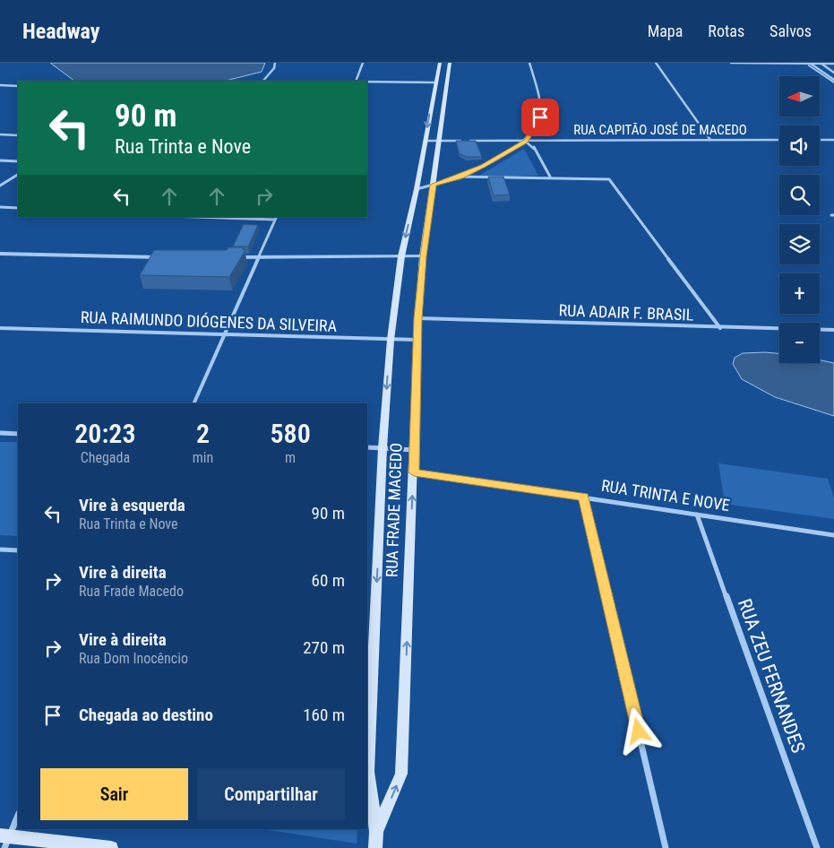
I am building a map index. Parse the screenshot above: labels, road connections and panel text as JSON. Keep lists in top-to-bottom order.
{
  "streets": {
    "main road": ["RUA FRADE MACEDO"],
    "street": [
      "RUA CAPITÃO JOSÉ DE MACEDO",
      "RUA ADAIR F. BRASIL",
      "RUA RAIMUNDO DIÓGENES DA SILVEIRA",
      "RUA TRINTA E NOVE",
      "RUA ZEU FERNANDES"
    ]
  },
  "crossings": [
    ["RUA CAPITÃO JOSÉ DE MACEDO", "RUA FRADE MACEDO"],
    ["RUA ADAIR F. BRASIL", "RUA FRADE MACEDO"],
    ["RUA RAIMUNDO DIÓGENES DA SILVEIRA", "RUA FRADE MACEDO"],
    ["RUA TRINTA E NOVE", "RUA FRADE MACEDO"],
    ["RUA TRINTA E NOVE", "RUA ZEU FERNANDES"]
  ],
  "north": "left",
  "page": {
    "header": "Headway",
    "nav": ["Mapa", "Rotas", "Salvos"],
    "map_buttons": ["+", "−"],
    "turn": ["90 m", "Rua Trinta e Nove"],
    "eta": [
      "20:23",
      "Chegada",
      "2",
      "min",
      "580",
      "m"
    ],
    "list": [
      {
        "name": "Vire à esquerda",
        "note": "Rua Trinta e Nove",
        "value": "90 m"
      },
      {
        "name": "Vire à direita",
        "note": "Rua Frade Macedo",
        "value": "60 m"
      },
      {
        "name": "Vire à direita",
        "note": "Rua Dom Inocêncio",
        "value": "270 m"
      },
      {
        "name": "Chegada ao destino",
        "value": "160 m"
      }
    ],
    "buttons": ["Sair", "Compartilhar"]
  }
}
